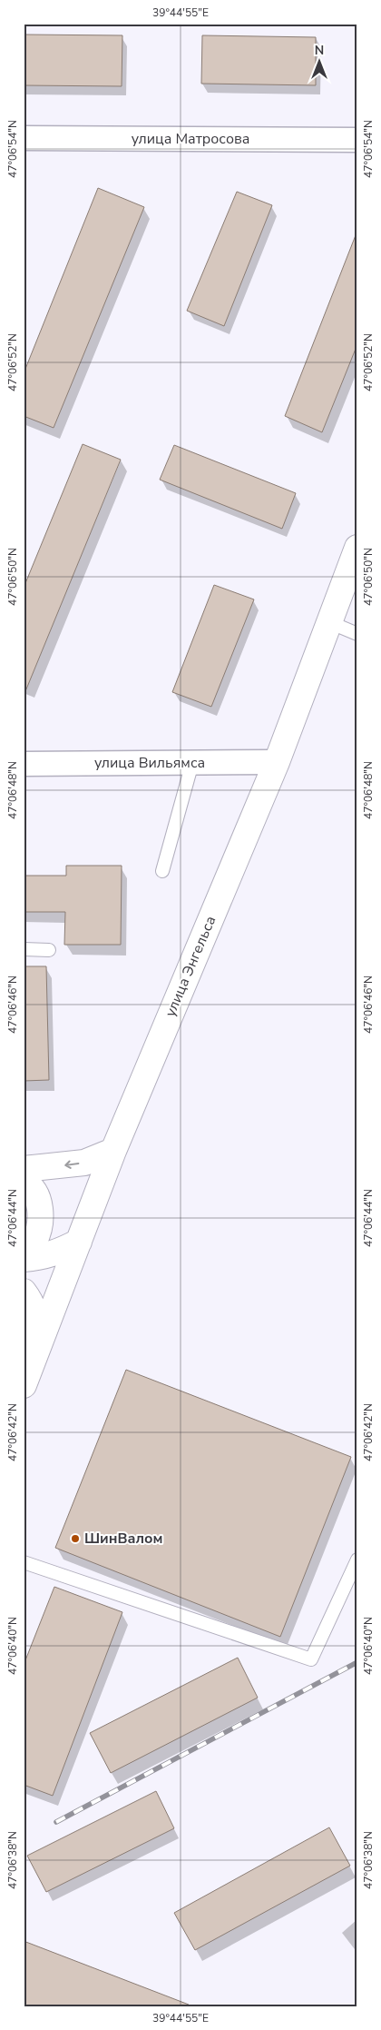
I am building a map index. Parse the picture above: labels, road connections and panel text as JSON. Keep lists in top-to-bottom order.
{
  "streets": {
    "main road": ["улица Энгельса"],
    "street": ["улица Матросова", "улица Вильямса"]
  },
  "crossings": [
    ["улица Вильямса", "улица Энгельса"]
  ],
  "places": ["ШинВалом"],
  "north": "top",
  "coordinates": [
    "39°44'55\"E",
    "47°06'54\"N",
    "47°06'52\"N",
    "47°06'50\"N",
    "47°06'48\"N",
    "47°06'46\"N",
    "47°06'44\"N",
    "47°06'42\"N",
    "47°06'40\"N",
    "47°06'38\"N"
  ]
}
